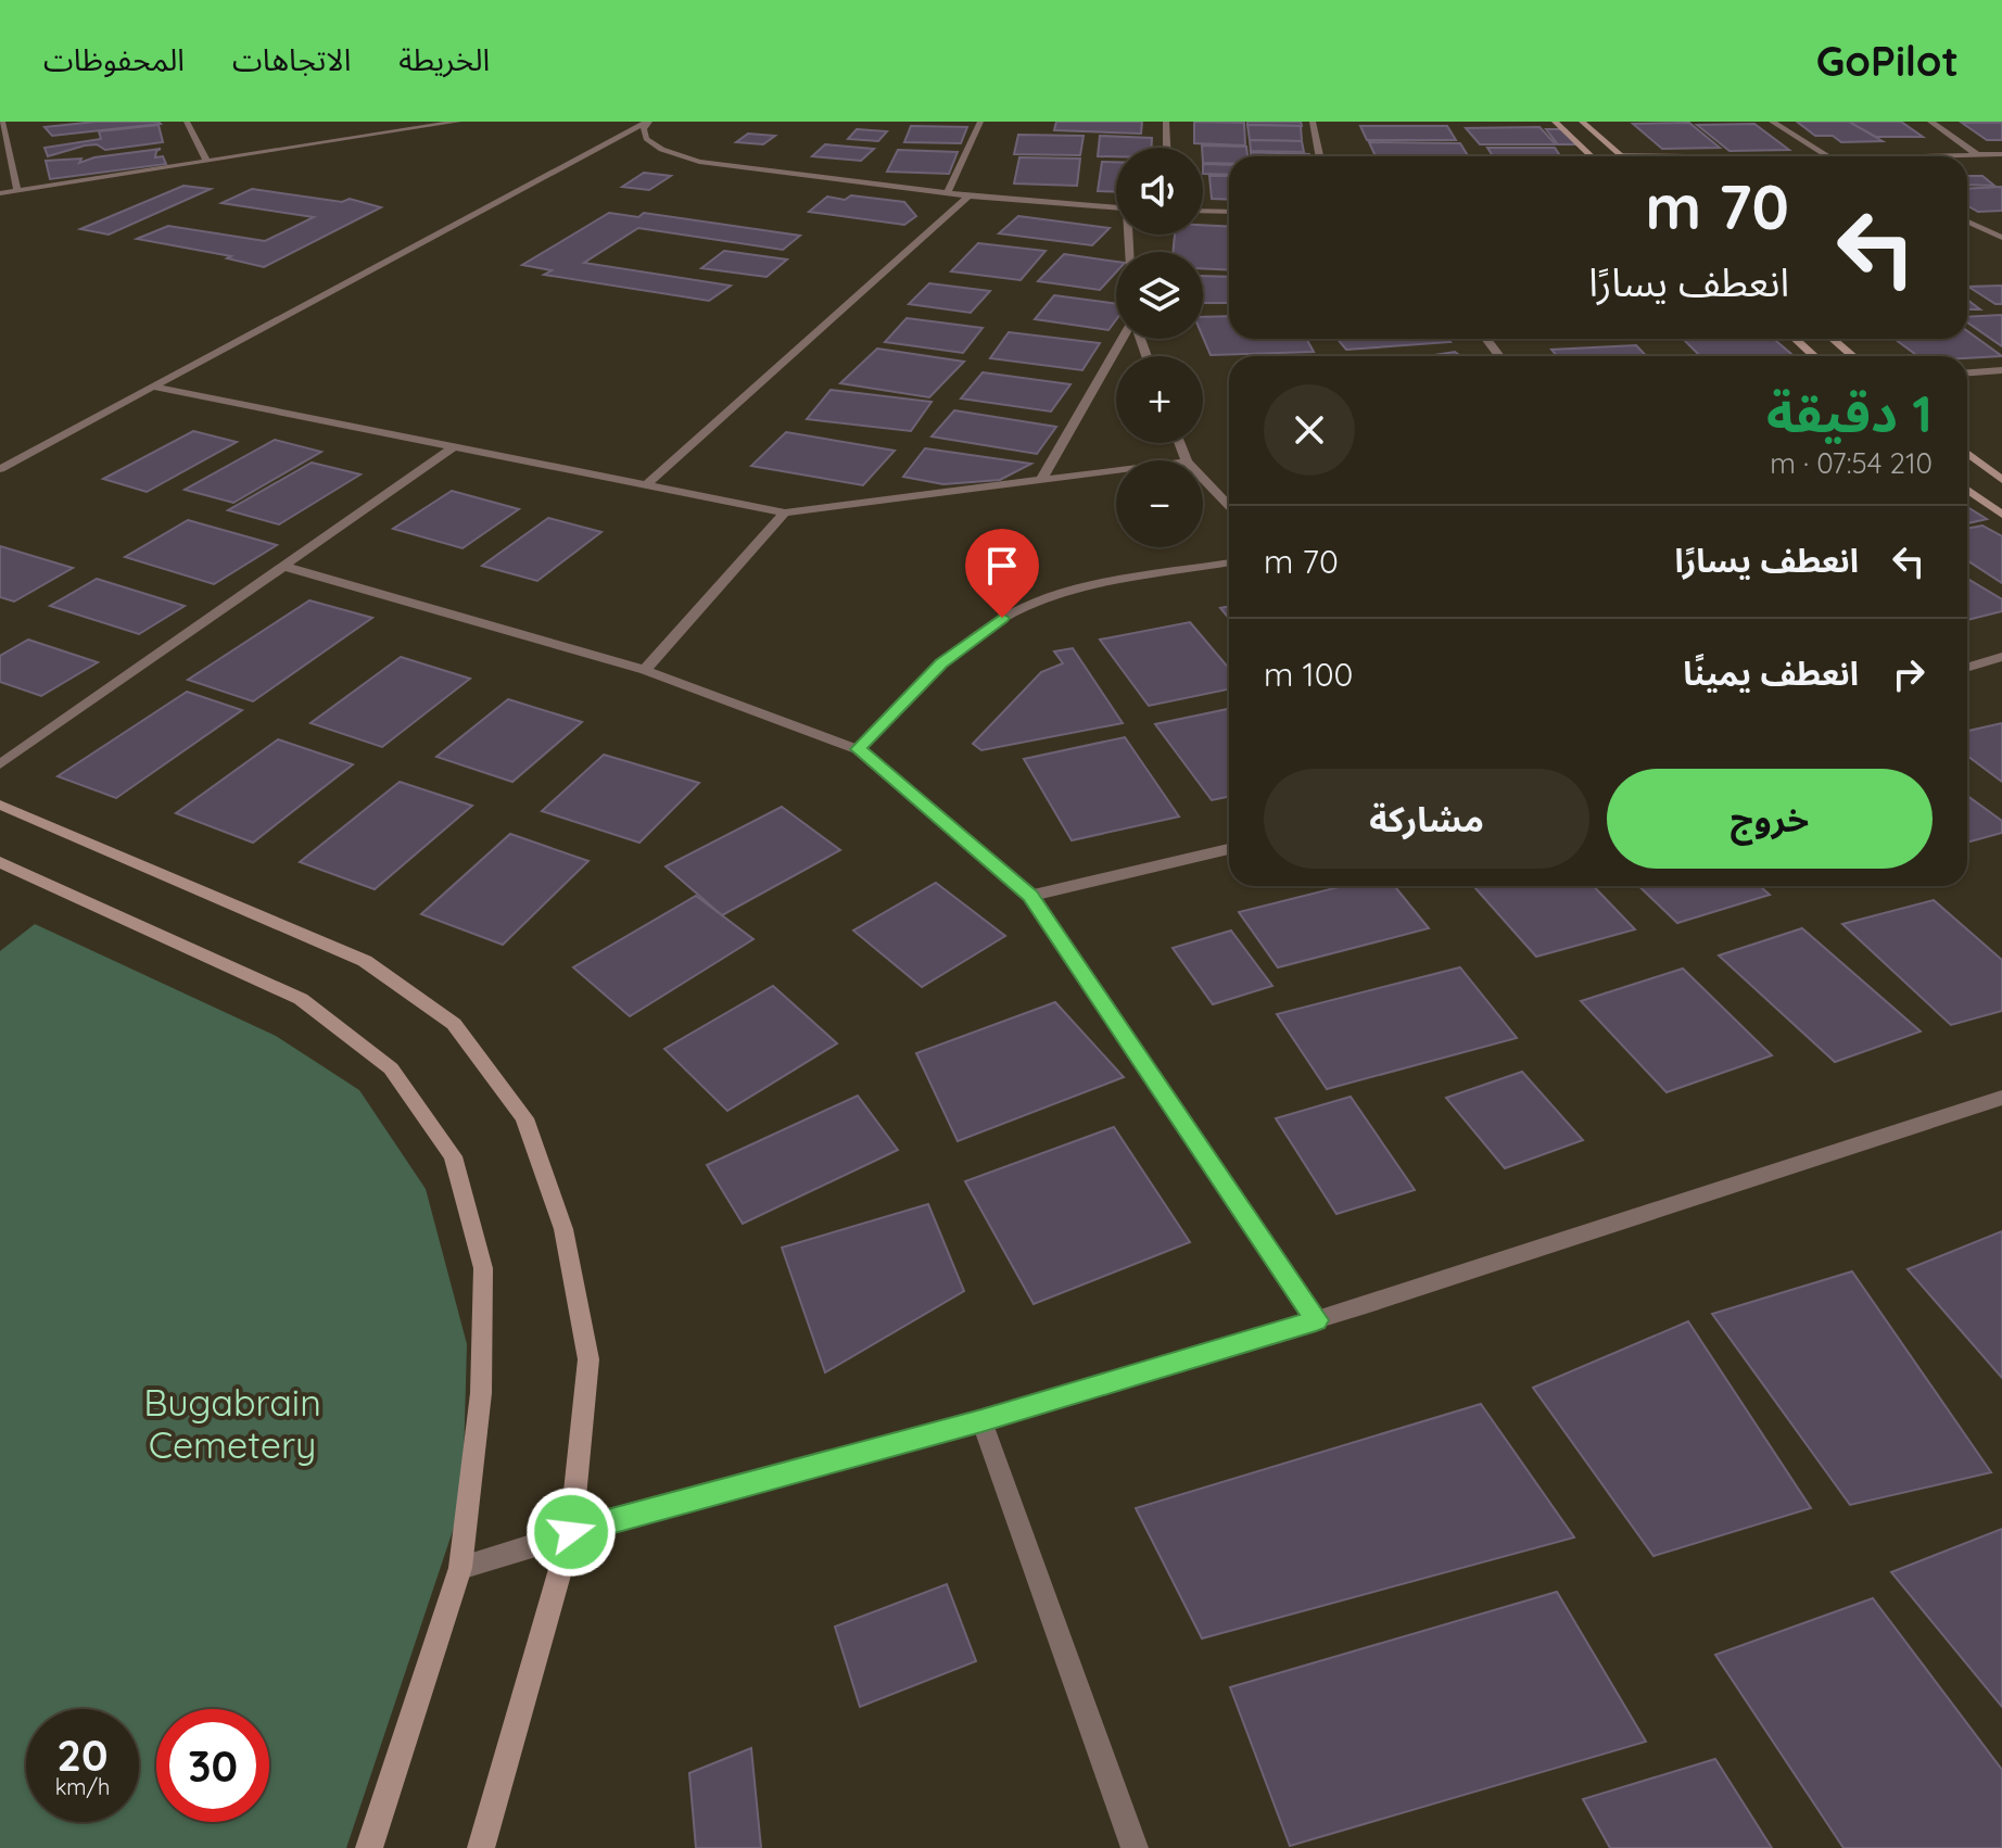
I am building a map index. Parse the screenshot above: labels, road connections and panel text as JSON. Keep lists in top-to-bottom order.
{
  "parks": ["Bugabrain Cemetery"],
  "page": {
    "header": "GoPilot",
    "nav": ["الخريطة", "الاتجاهات", "المحفوظات"],
    "map_buttons": ["+", "−"],
    "turn": ["70 m", "انعطف يسارًا"],
    "heading": ["1 دقيقة", "210 m · 07:54"],
    "list": [
      {
        "name": "انعطف يسارًا",
        "value": "70 m"
      },
      {
        "name": "انعطف يمينًا",
        "value": "100 m"
      }
    ],
    "buttons": ["خروج", "مشاركة"],
    "speed": "20 km/h",
    "limit": "30"
  }
}
